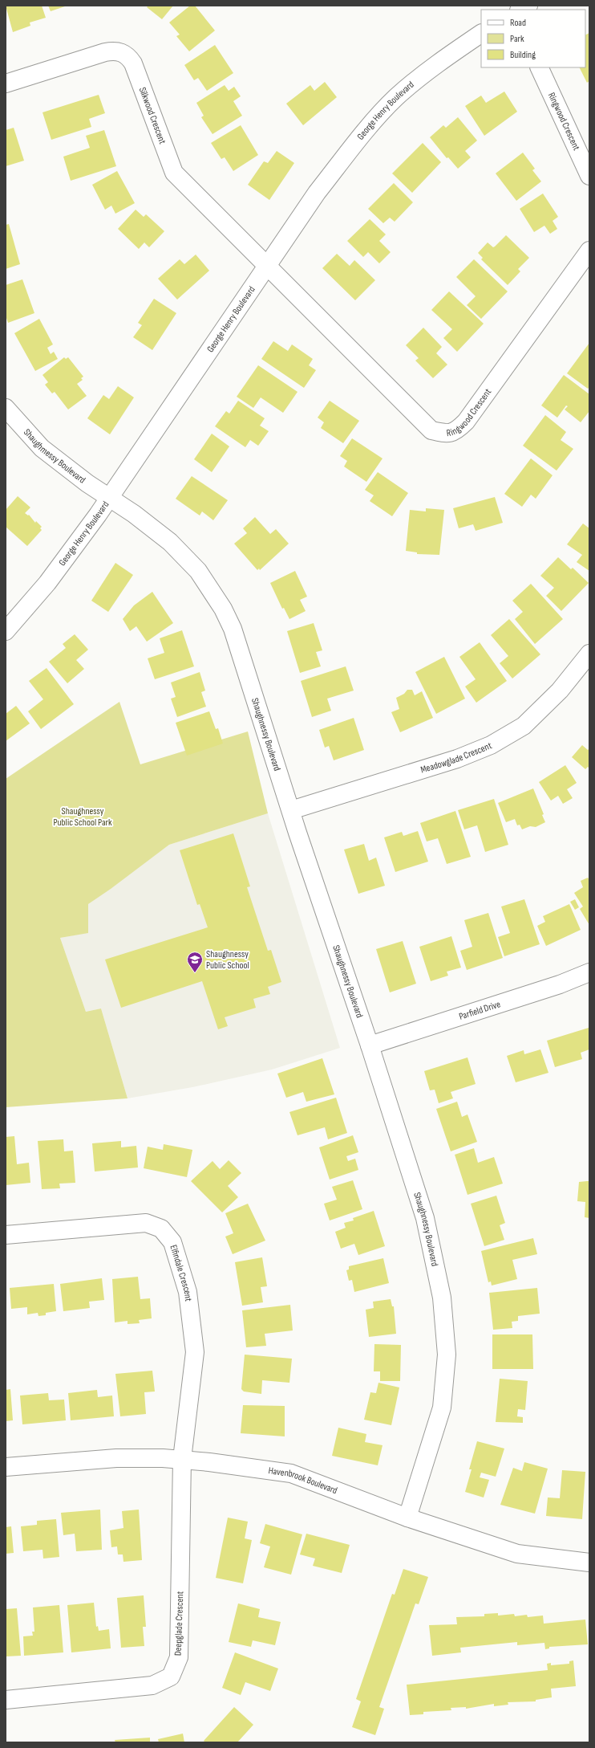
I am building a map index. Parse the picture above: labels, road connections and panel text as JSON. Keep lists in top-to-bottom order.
{
  "streets": {
    "street": [
      "George Henry Boulevard",
      "Silkwood Crescent",
      "Ringwood Crescent",
      "Shaughmessy Boulevard",
      "Shaughnessy Boulevard",
      "Meadowglade Crescent",
      "Parfield Drive",
      "Elfindale Crescent",
      "Havenbrook Boulevard",
      "Deepglade Crescent"
    ]
  },
  "crossings": [
    ["George Henry Boulevard", "Silkwood Crescent"],
    ["George Henry Boulevard", "Ringwood Crescent"],
    ["George Henry Boulevard", "Shaughmessy Boulevard"],
    ["George Henry Boulevard", "Shaughnessy Boulevard"],
    ["Silkwood Crescent", "Ringwood Crescent"],
    ["Shaughmessy Boulevard", "Shaughnessy Boulevard"],
    ["Shaughnessy Boulevard", "Meadowglade Crescent"],
    ["Shaughnessy Boulevard", "Parfield Drive"],
    ["Shaughnessy Boulevard", "Havenbrook Boulevard"],
    ["Elfindale Crescent", "Havenbrook Boulevard"],
    ["Elfindale Crescent", "Deepglade Crescent"],
    ["Havenbrook Boulevard", "Deepglade Crescent"]
  ],
  "parks": ["Shaughnessy Public School Park"],
  "places": {
    "school or university": ["Shaughnessy Public School"]
  },
  "legend": ["Road", "Park", "Building"]
}
